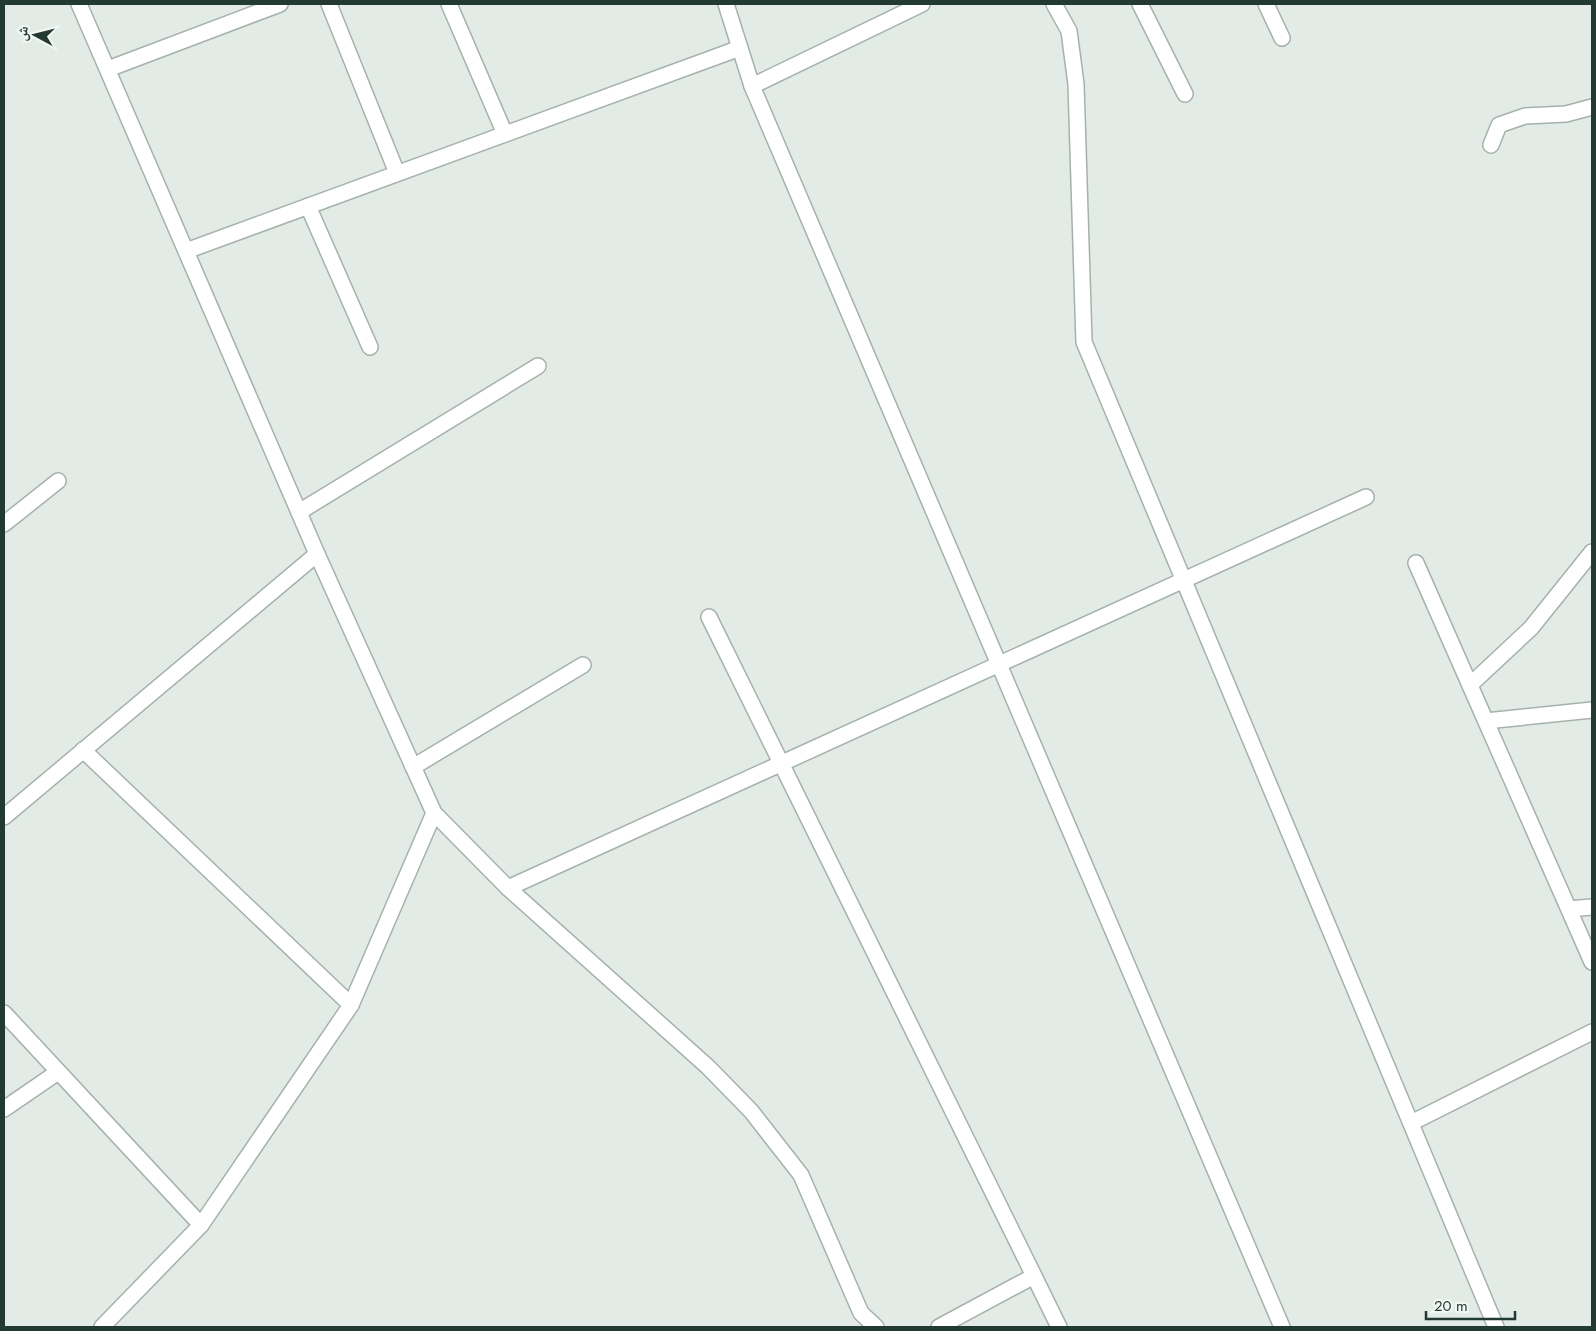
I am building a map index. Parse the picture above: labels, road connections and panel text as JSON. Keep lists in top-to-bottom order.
{
  "scale_bar": "20 m",
  "north": "left"
}
